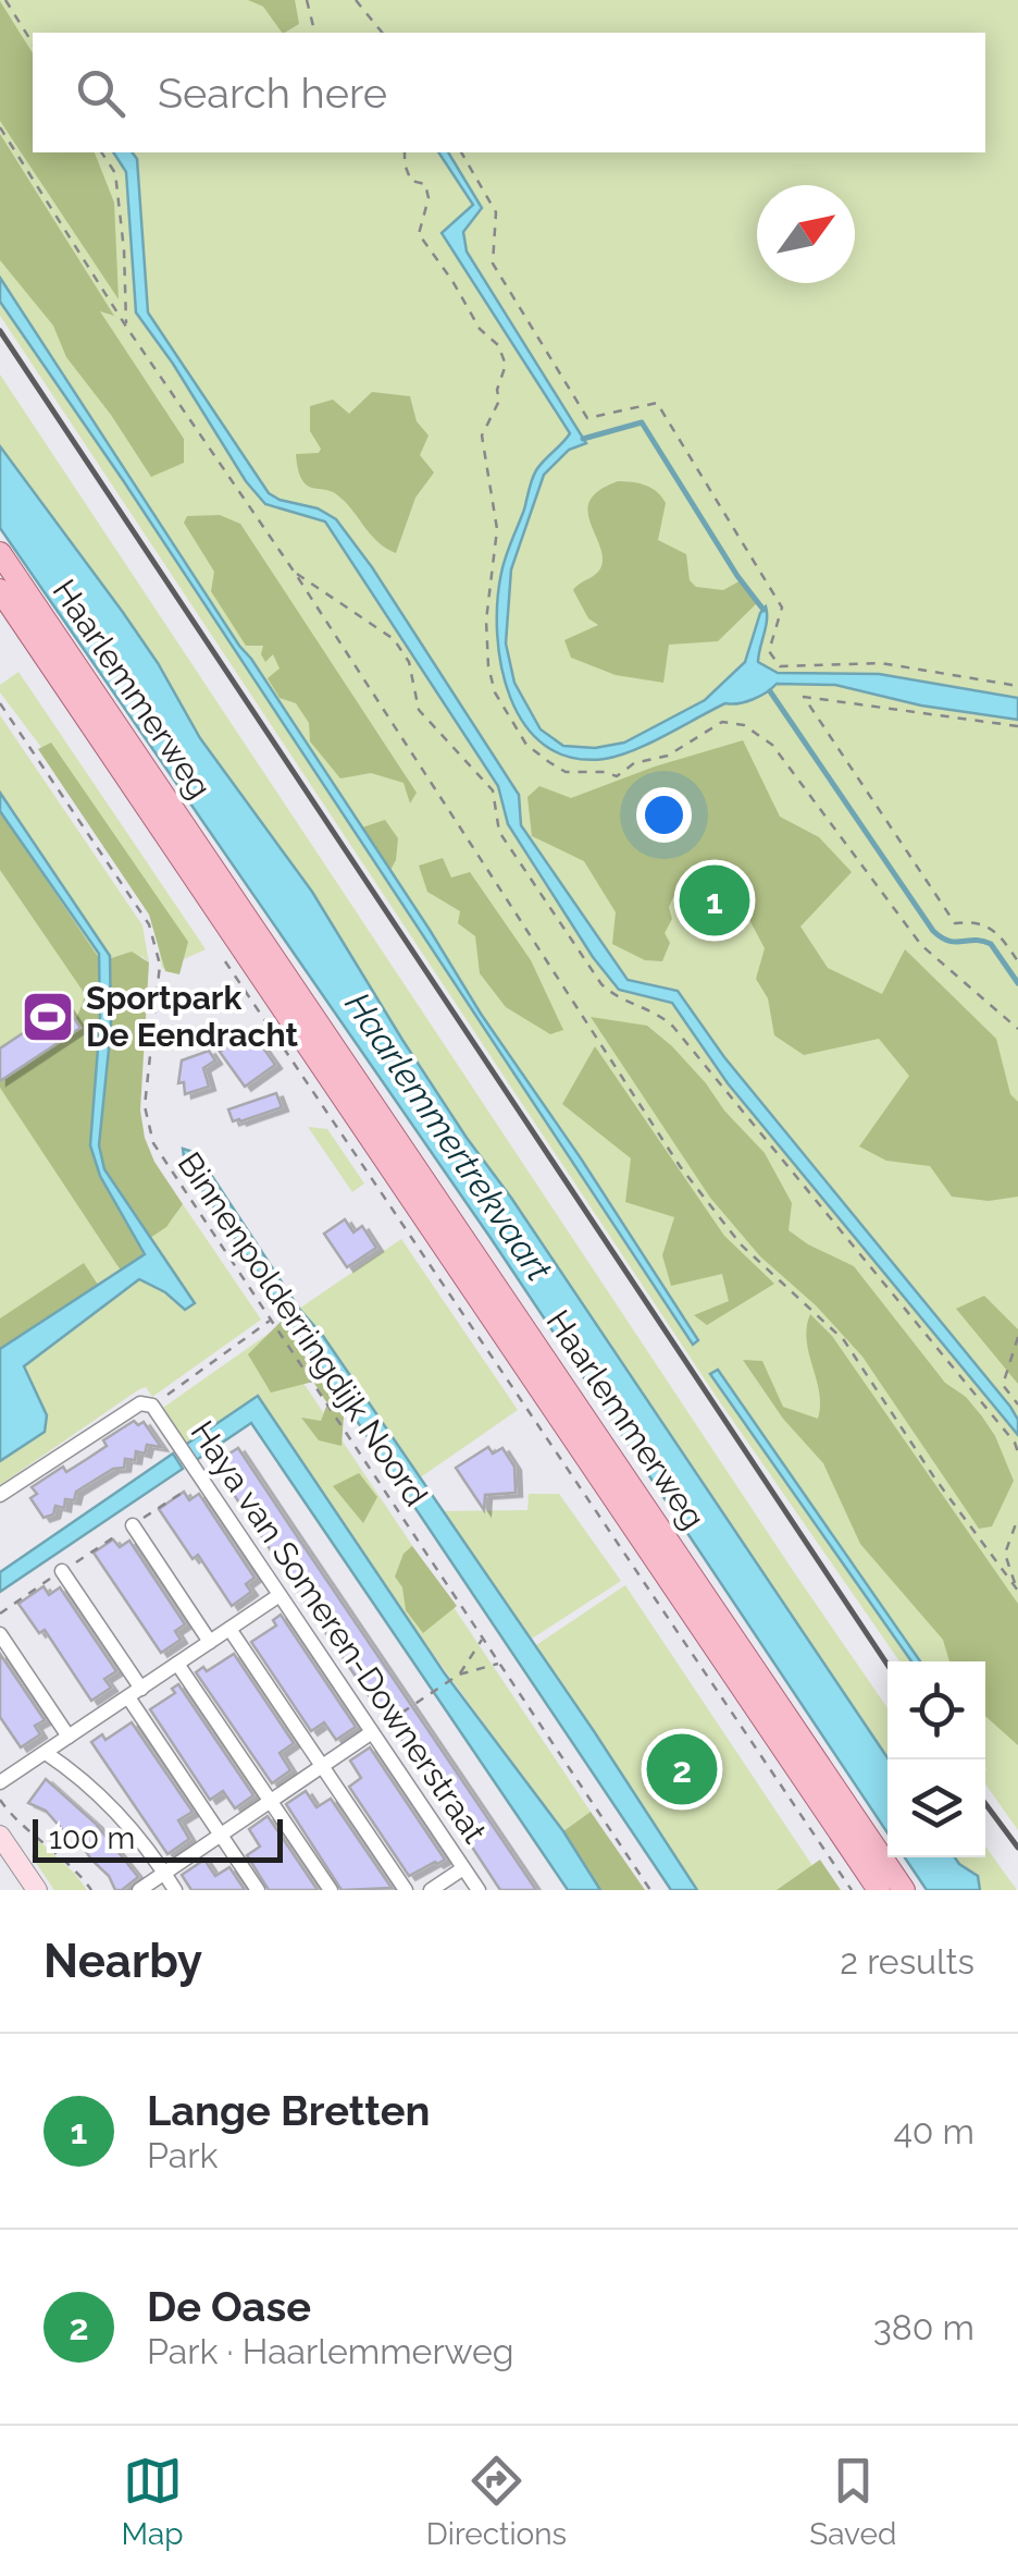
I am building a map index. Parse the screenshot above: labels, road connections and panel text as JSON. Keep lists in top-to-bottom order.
{
  "streets": {
    "main road": ["Haarlemmerweg"],
    "street": ["Haya van Someren-Downerstraat"],
    "path": ["Binnenpolderringdijk Noord"]
  },
  "water": ["Haarlemmertrekvaart"],
  "places": {
    "sports": ["Sportpark De Eendracht"]
  },
  "scale_bar": "100 m",
  "north": "top right",
  "page": {
    "search": "Search here",
    "pins": ["1", "2"],
    "scale": "100 m",
    "heading": ["Nearby", "2 results"],
    "list": [
      {
        "mark": "1",
        "name": "Lange Bretten",
        "note": "Park",
        "value": "40 m"
      },
      {
        "mark": "2",
        "name": "De Oase",
        "note": "Park · Haarlemmerweg",
        "value": "380 m"
      }
    ],
    "nav": ["Map", "Directions", "Saved"]
  }
}
